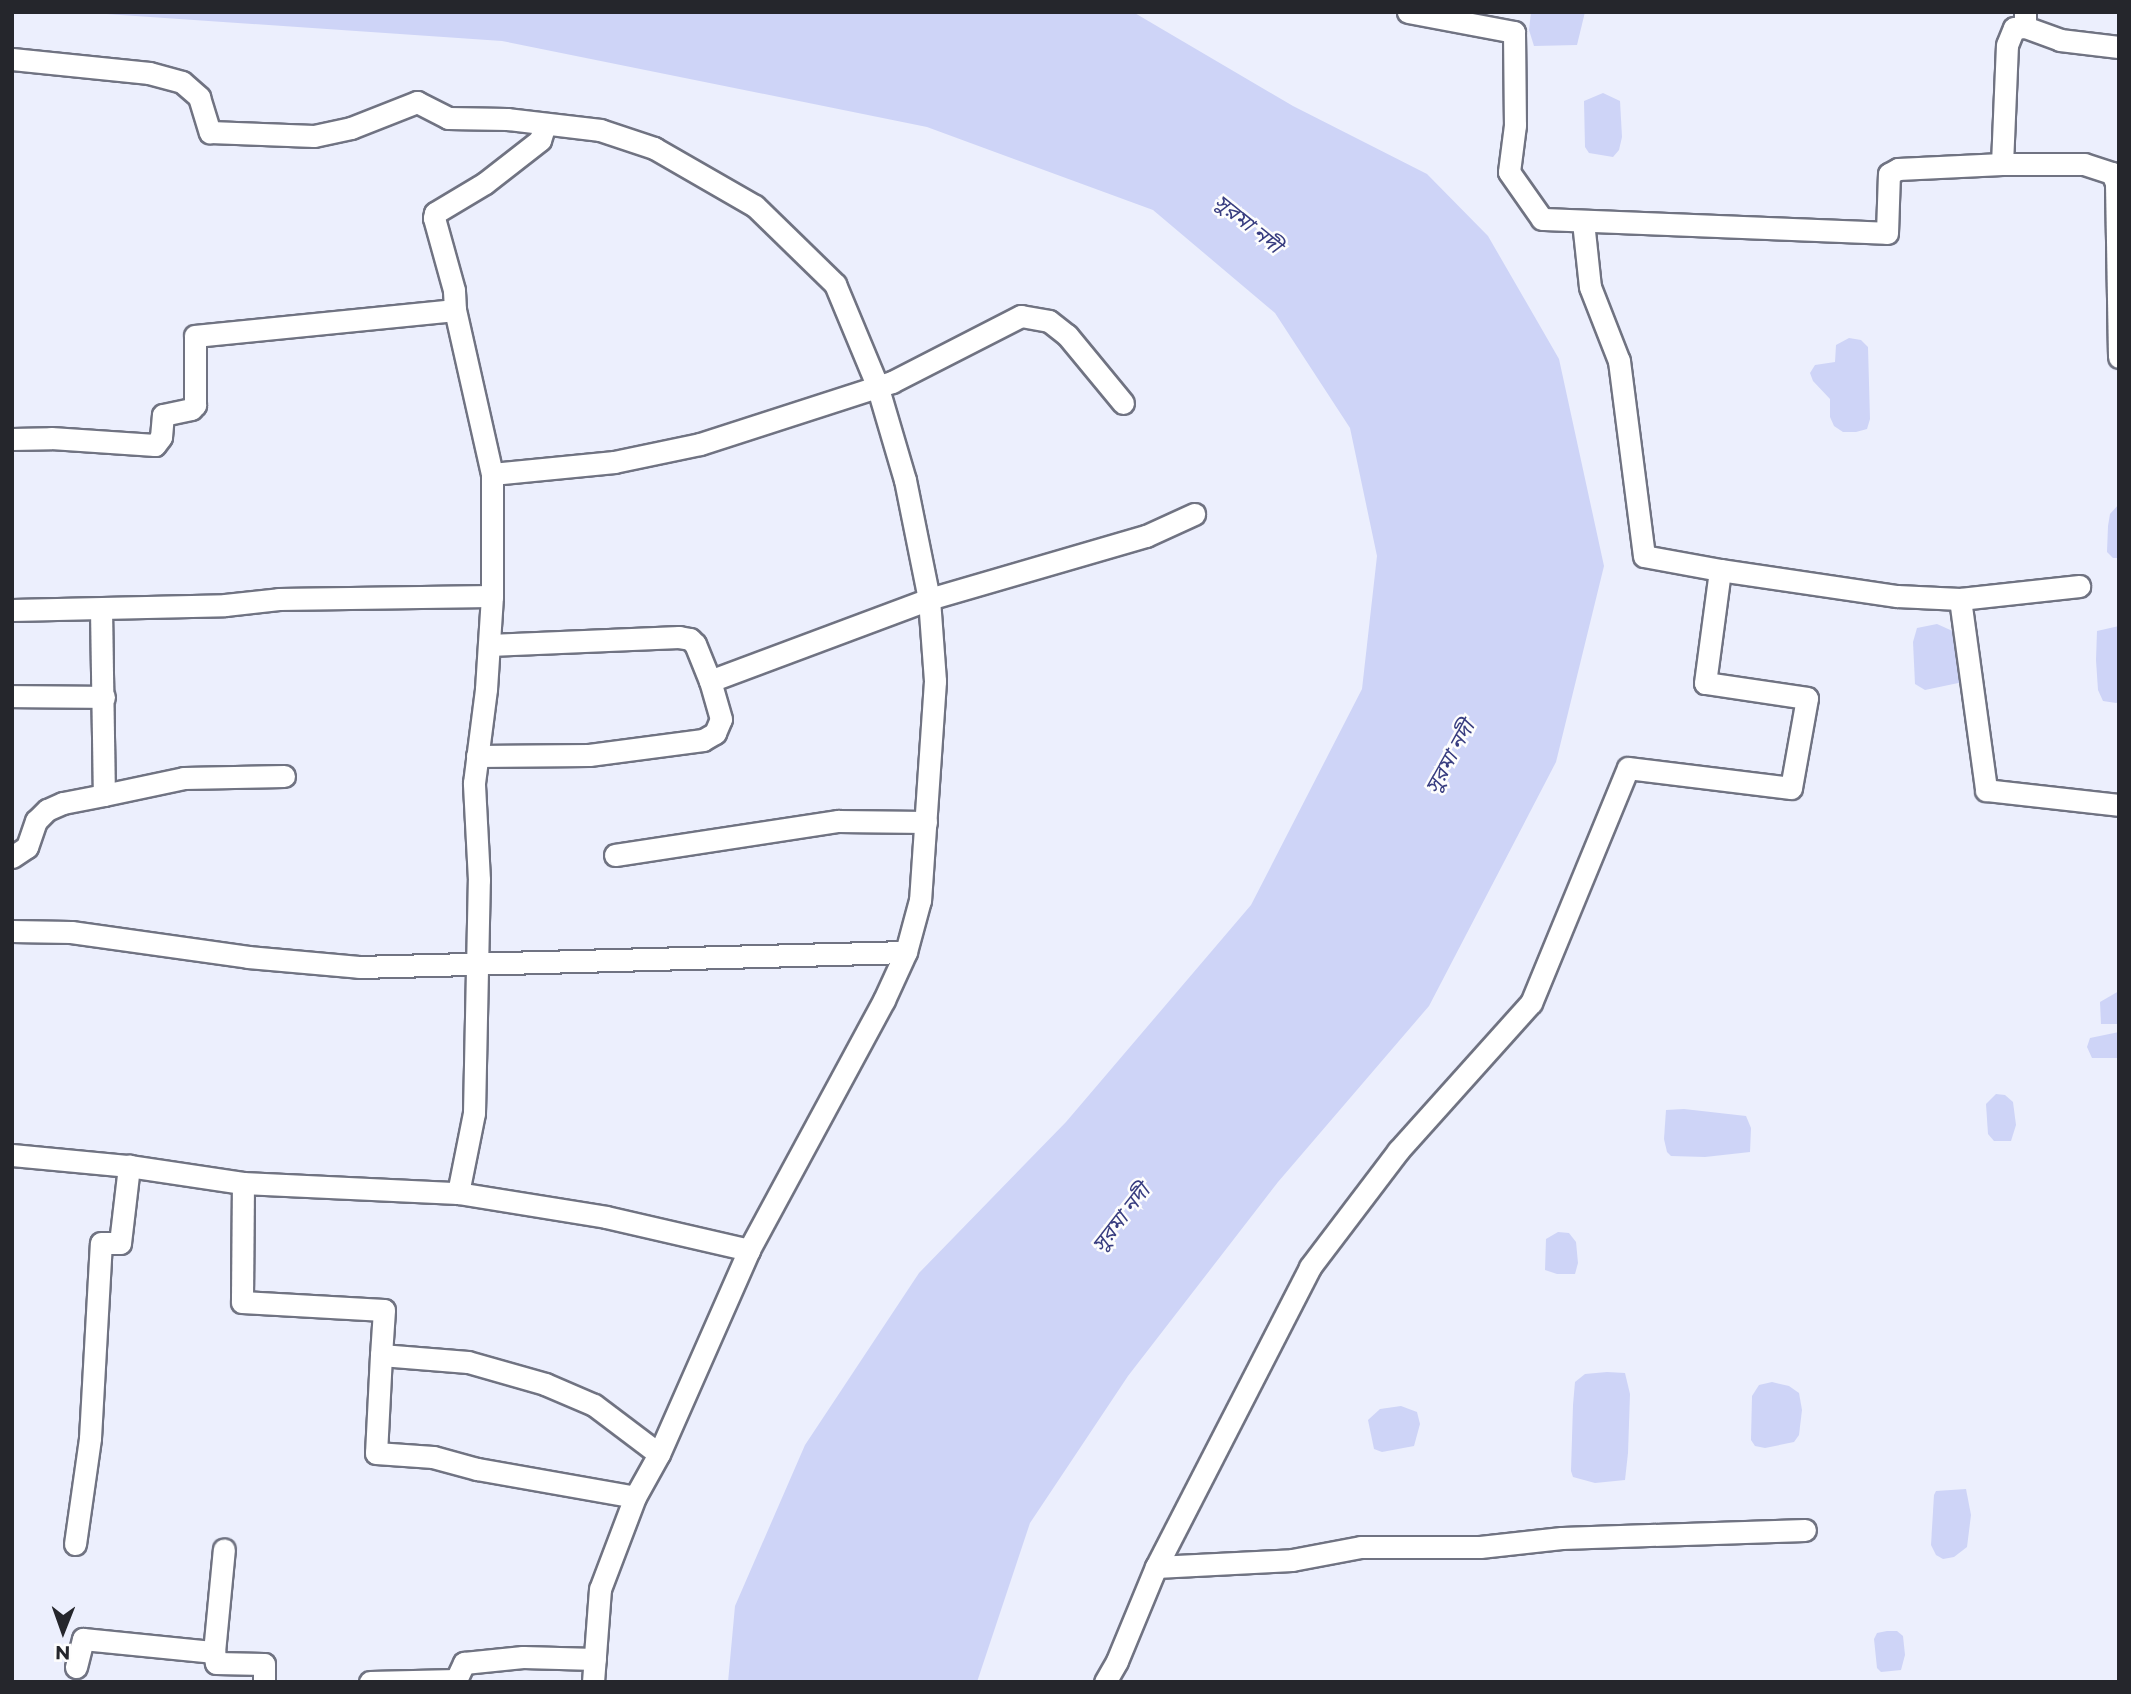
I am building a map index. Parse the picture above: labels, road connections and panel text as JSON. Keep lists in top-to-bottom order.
{
  "water": ["সুরমা নদী"],
  "north": "bottom"
}
